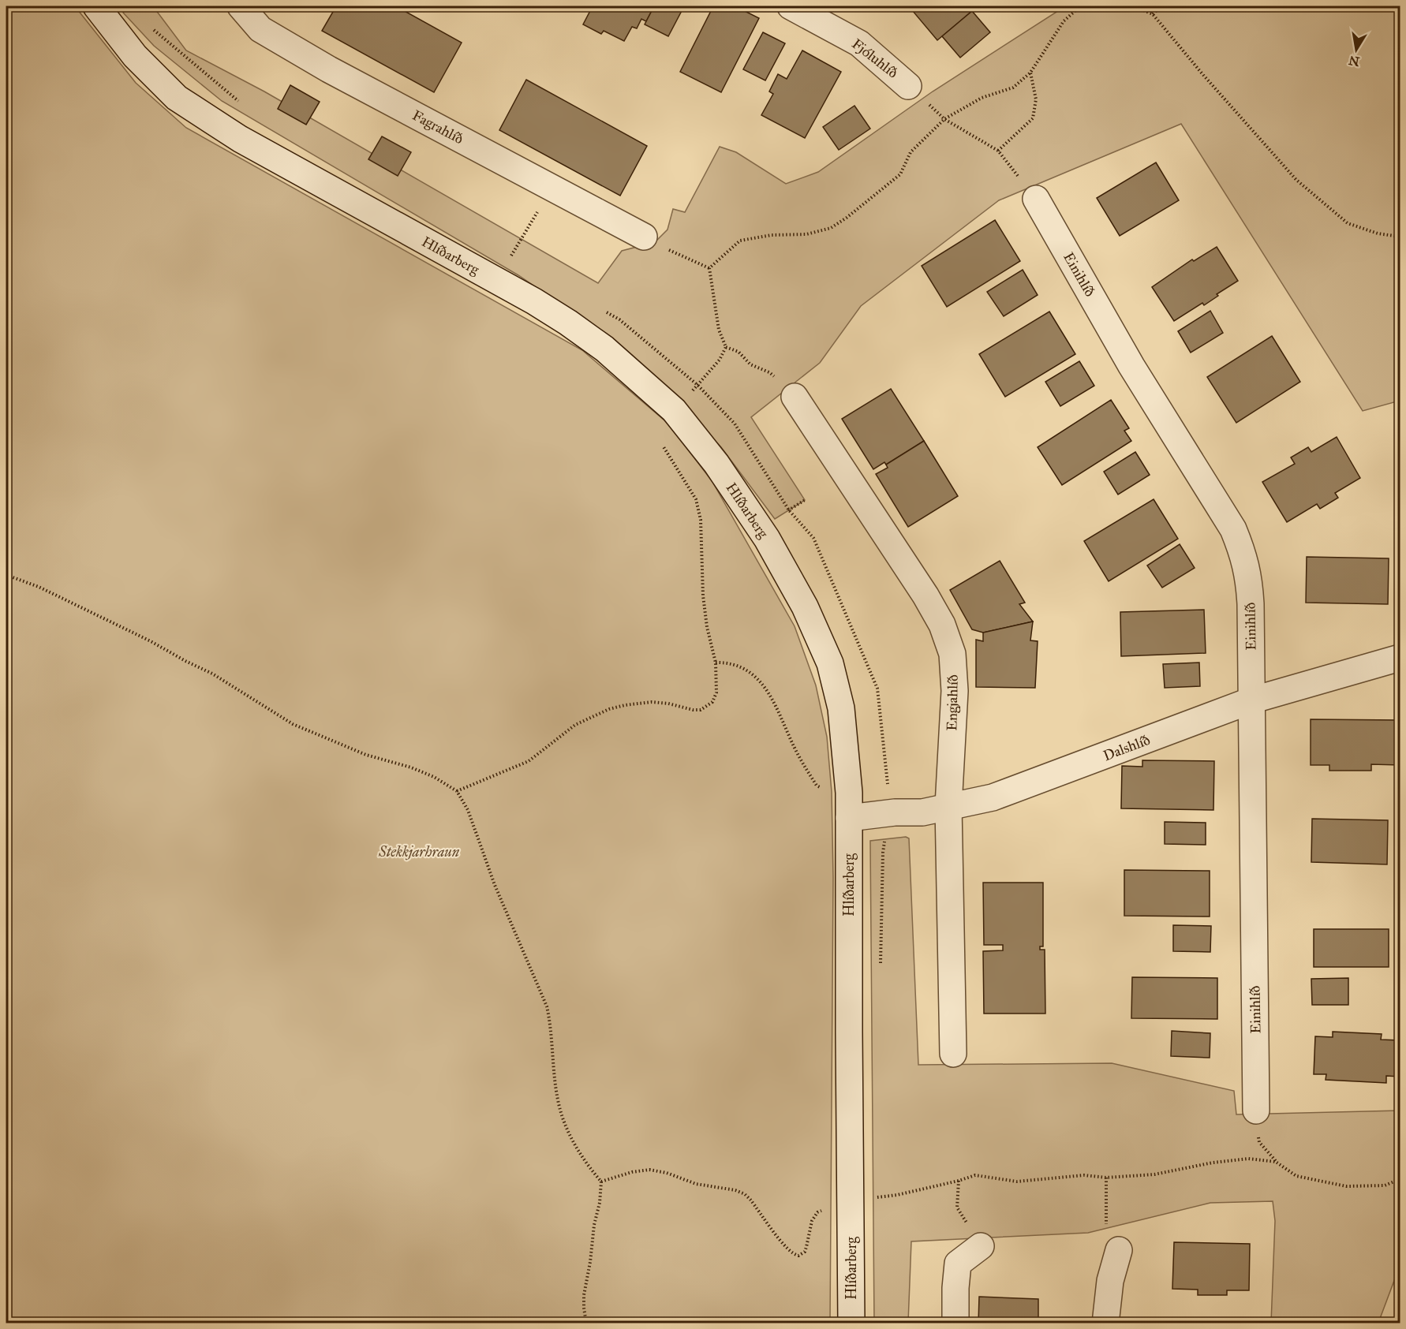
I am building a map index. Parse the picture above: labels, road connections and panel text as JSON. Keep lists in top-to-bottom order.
{
  "streets": {
    "street": [
      "Fjóluhlíð",
      "Fagrahlíð",
      "Hlíðarberg",
      "Einihlíð",
      "Engjahlíð",
      "Dalshlíð"
    ]
  },
  "crossings": [
    ["Hlíðarberg", "Dalshlíð"],
    ["Einihlíð", "Dalshlíð"],
    ["Engjahlíð", "Dalshlíð"]
  ],
  "parks": ["Stekkjarhraun"],
  "north": "bottom"
}
